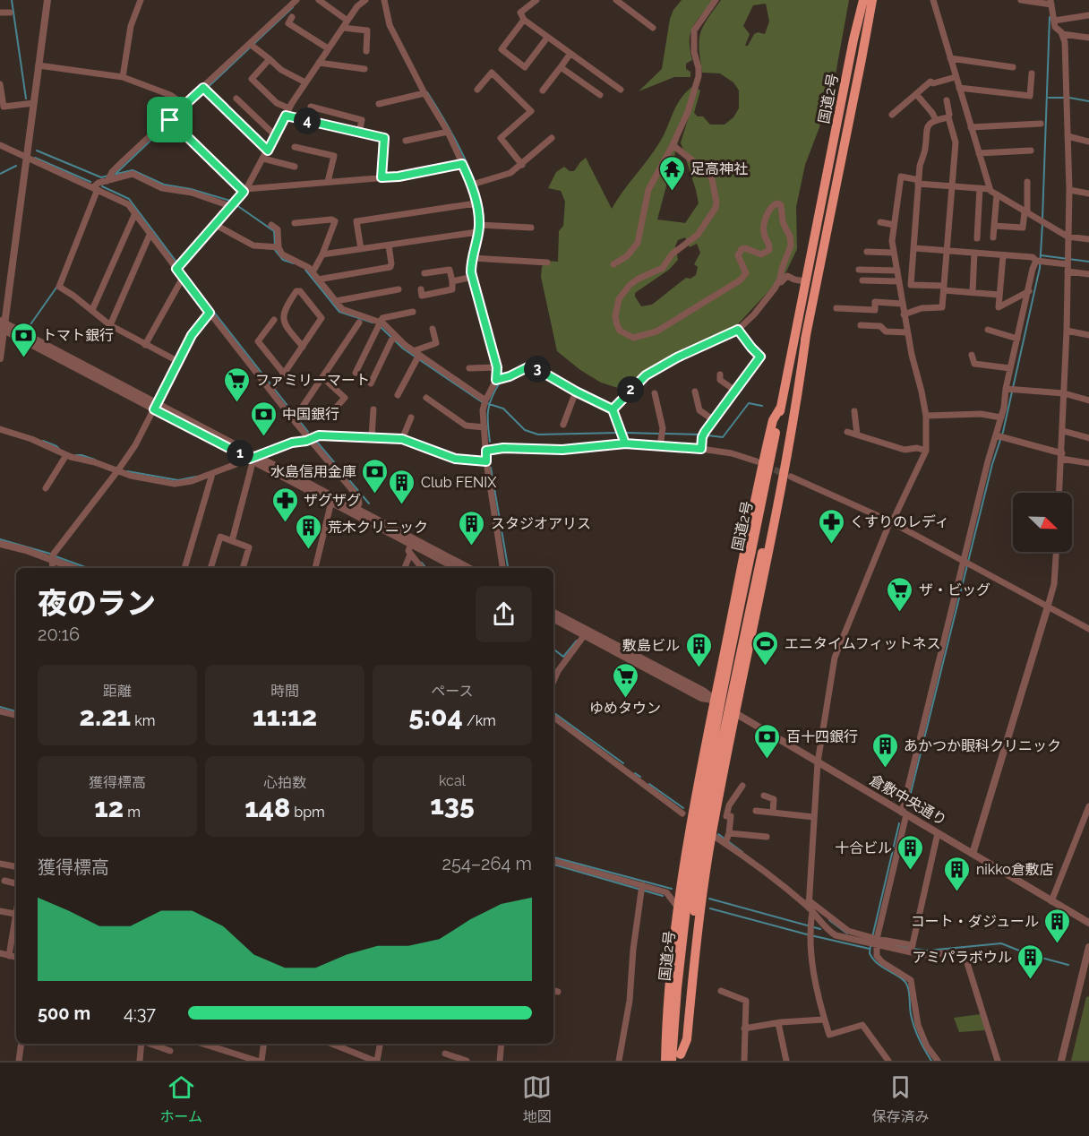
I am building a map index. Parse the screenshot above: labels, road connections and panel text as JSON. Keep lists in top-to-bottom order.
{
  "streets": {
    "highway": ["国道2号"],
    "street": ["倉敷中央通り"]
  },
  "places": {
    "temple": ["足高神社"],
    "bank": [
      "トマト銀行",
      "中国銀行",
      "水島信用金庫",
      "百十四銀行"
    ],
    "supermarket": ["ファミリーマート", "ザ・ビッグ", "ゆめタウン"],
    "building": [
      "Club FENIX",
      "スタジオアリス",
      "荒木クリニック",
      "敷島ビル",
      "あかつか眼科クリニック",
      "十合ビル",
      "nikko倉敷店",
      "コート・ダジュール",
      "アミパラボウル"
    ],
    "pharmacy": ["ザグザグ", "くすりのレディ"],
    "sports": ["エニタイムフィットネス"]
  },
  "north": "bottom right",
  "page": {
    "pins": [
      "4",
      "3",
      "2",
      "1"
    ],
    "heading": ["夜のラン", "20:16"],
    "stats": [
      ["距離", "2.21 km"],
      ["時間", "11:12"],
      ["ペース", "5:04 /km"],
      ["獲得標高", "12 m"],
      ["心拍数", "148 bpm"],
      ["kcal", "135"]
    ],
    "chart": ["獲得標高", "254–264 m"],
    "list": [
      {
        "name": "500 m",
        "note": "4:37"
      }
    ],
    "tabs": ["ホーム", "地図", "保存済み"]
  }
}
